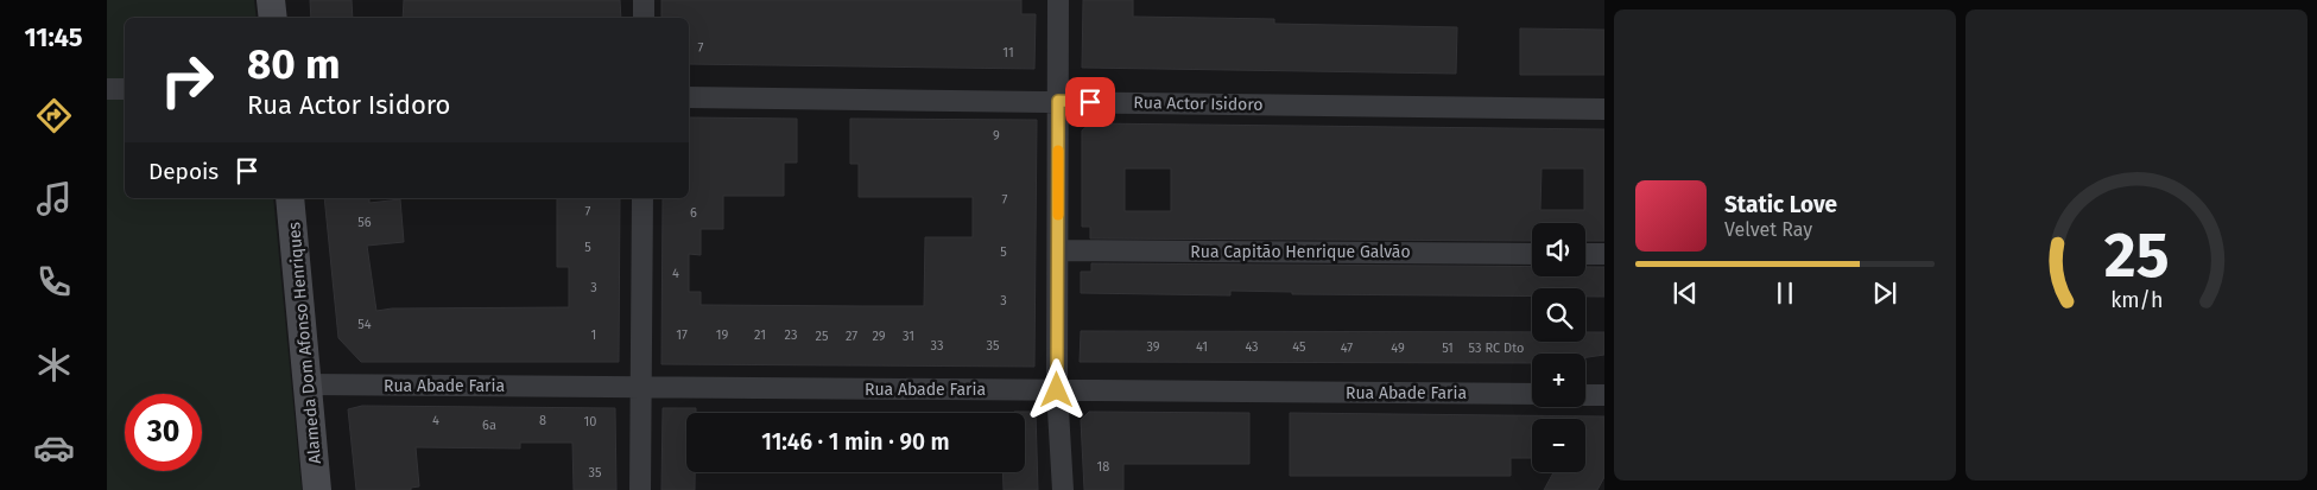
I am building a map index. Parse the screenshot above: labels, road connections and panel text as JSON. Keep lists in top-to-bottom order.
{
  "streets": {
    "main road": ["Alameda Dom Afonso Henriques"],
    "street": ["Rua Actor Isidoro", "Rua Capitão Henrique Galvão", "Rua Abade Faria"]
  },
  "crossings": [
    ["Alameda Dom Afonso Henriques", "Rua Abade Faria"]
  ],
  "house_numbers": [
    "7",
    "11",
    "9",
    "7",
    "7",
    "6",
    "56",
    "5",
    "5",
    "4",
    "3",
    "3",
    "54",
    "1",
    "17",
    "19",
    "21",
    "23",
    "25",
    "27",
    "29",
    "31",
    "33",
    "35",
    "39",
    "41",
    "43",
    "45",
    "47",
    "49",
    "51",
    "53 RC Dto",
    "4",
    "8",
    "10",
    "6a",
    "18",
    "35"
  ],
  "page": {
    "tabs": "11:45",
    "turn": ["80 m", "Rua Actor Isidoro"],
    "then": "Depois",
    "song": ["Static Love", "Velvet Ray"],
    "map_buttons": ["+", "−"],
    "limit": "30",
    "trip": "11:46 · 1 min · 90 m",
    "gauge": ["25", "km/h"]
  }
}
